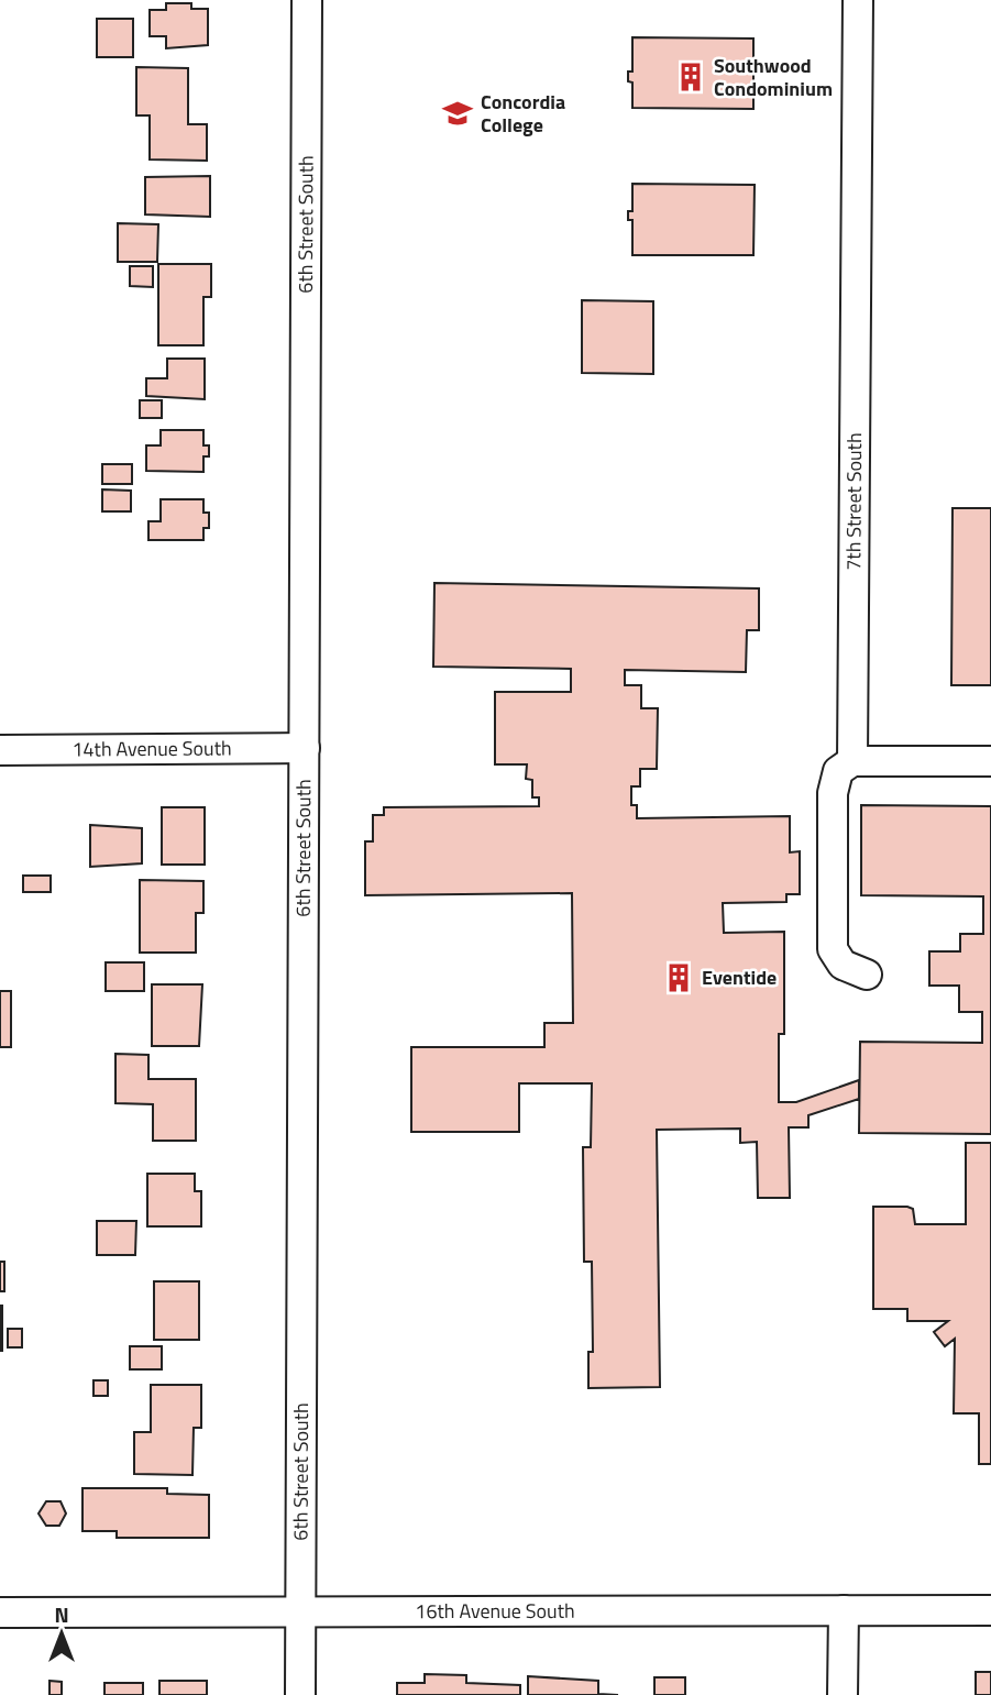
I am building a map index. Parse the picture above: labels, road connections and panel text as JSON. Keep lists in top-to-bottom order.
{
  "streets": {
    "street": [
      "6th Street South",
      "7th Street South",
      "14th Avenue South",
      "16th Avenue South"
    ]
  },
  "crossings": [
    ["6th Street South", "14th Avenue South"],
    ["6th Street South", "16th Avenue South"]
  ],
  "places": {
    "building": ["Southwood Condominium", "Eventide"],
    "school or university": ["Concordia College"]
  },
  "north": "top"
}
